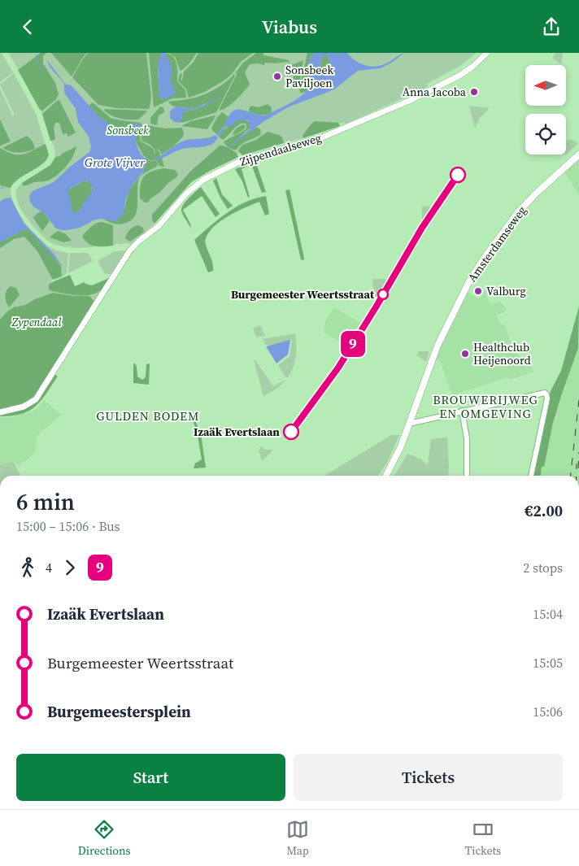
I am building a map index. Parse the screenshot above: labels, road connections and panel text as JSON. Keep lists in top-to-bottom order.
{
  "streets": {
    "main road": ["Zijpendaalseweg", "Amsterdamseweg"]
  },
  "districts": ["BROUWERIJWEG EN OMGEVING", "GULDEN BODEM"],
  "water": ["Grote Vijver"],
  "parks": ["Sonsbeek", "Zypendaal"],
  "places": [
    "Sonsbeek Paviljoen",
    "Anna Jacoba",
    "Valburg",
    "Burgemeester Weertsstraat",
    "Healthclub Heijenoord",
    "Izaäk Evertslaan"
  ],
  "lines": ["bus line 9"],
  "north": "left",
  "page": {
    "header": "Viabus",
    "on_map": "9",
    "heading": ["6 min", "15:00 – 15:06 · Bus", "€2.00"],
    "legs": ["4", "9", "2 stops"],
    "list": [
      {
        "name": "Izaäk Evertslaan",
        "value": "15:04"
      },
      {
        "name": "Burgemeester Weertsstraat",
        "value": "15:05"
      },
      {
        "name": "Burgemeestersplein",
        "value": "15:06"
      }
    ],
    "buttons": ["Start", "Tickets"],
    "tabs": ["Directions", "Map", "Tickets"]
  }
}
